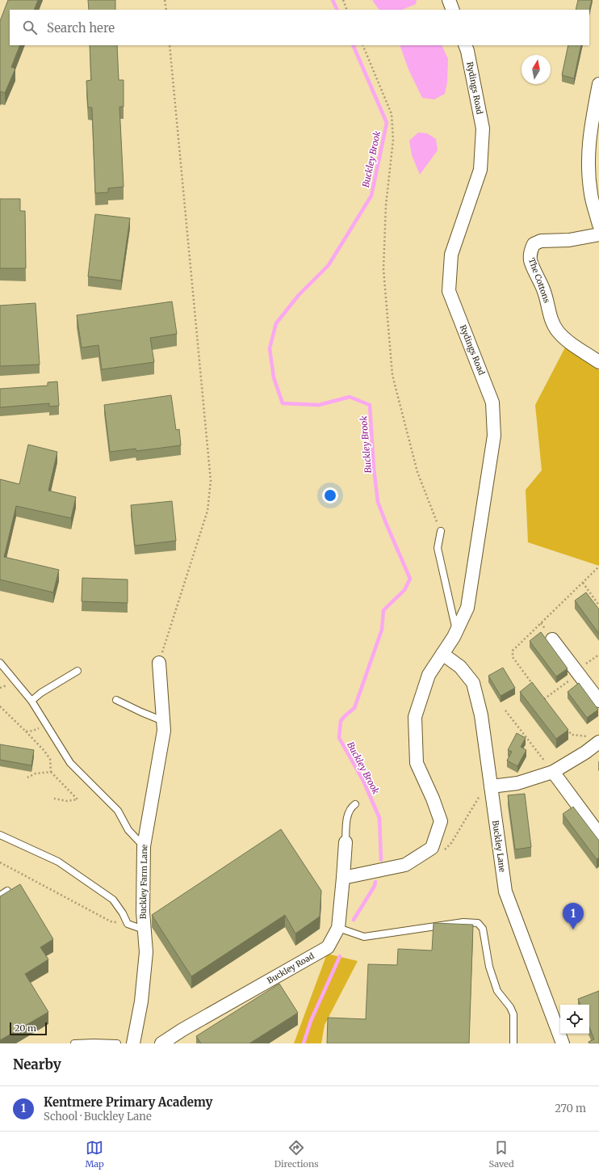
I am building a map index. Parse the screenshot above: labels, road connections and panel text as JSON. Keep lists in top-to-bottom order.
{
  "streets": {
    "street": [
      "Rydings Road",
      "The Cottons",
      "Buckley Lane",
      "Buckley Farm Lane",
      "Buckley Road"
    ]
  },
  "crossings": [
    ["Rydings Road", "Buckley Lane"],
    ["Rydings Road", "Buckley Road"]
  ],
  "water": ["Buckley Brook"],
  "scale_bar": "20 m",
  "north": "top",
  "page": {
    "search": "Search here",
    "pins": "1",
    "scale": "20 m",
    "heading": "Nearby",
    "list": [
      {
        "mark": "1",
        "name": "Kentmere Primary Academy",
        "note": "School · Buckley Lane",
        "value": "270 m"
      }
    ],
    "nav": ["Map", "Directions", "Saved"]
  }
}
